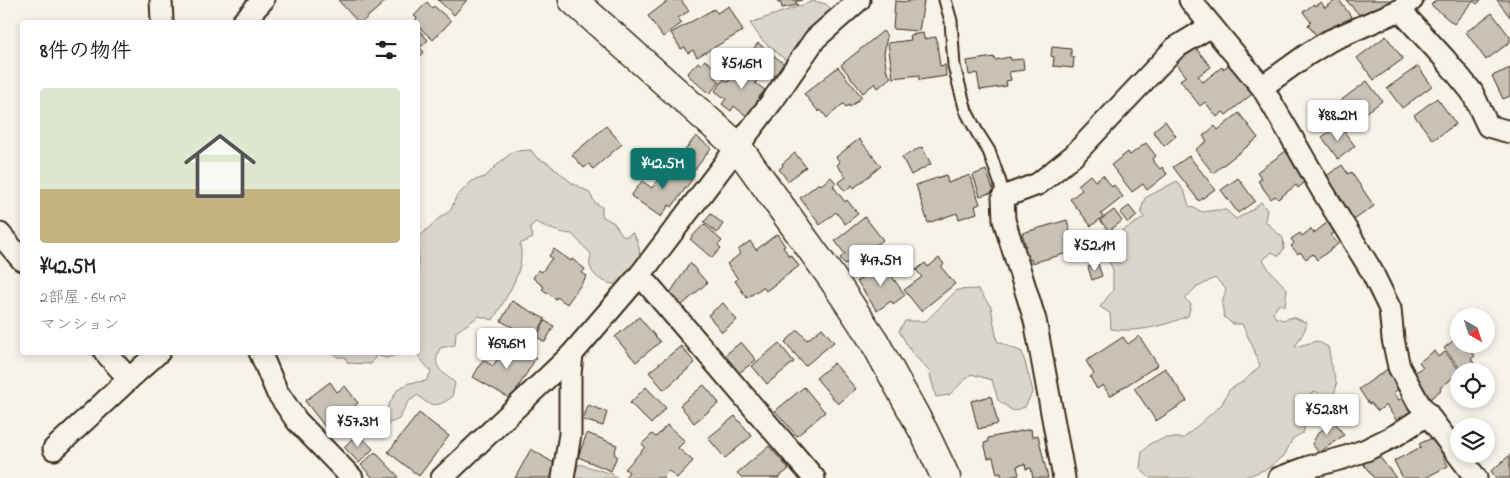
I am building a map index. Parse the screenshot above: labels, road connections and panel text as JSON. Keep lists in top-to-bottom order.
{
  "north": "bottom right",
  "page": {
    "heading": "8件の物件",
    "price": [
      "¥51.6M",
      "¥88.2M",
      "¥42.5M",
      "¥52.1M",
      "¥47.5M",
      "¥69.6M",
      "¥52.8M",
      "¥57.3M"
    ],
    "list": [
      {
        "name": "¥42.5M",
        "note": "2部屋 · 64 m² · マンション"
      }
    ]
  }
}
